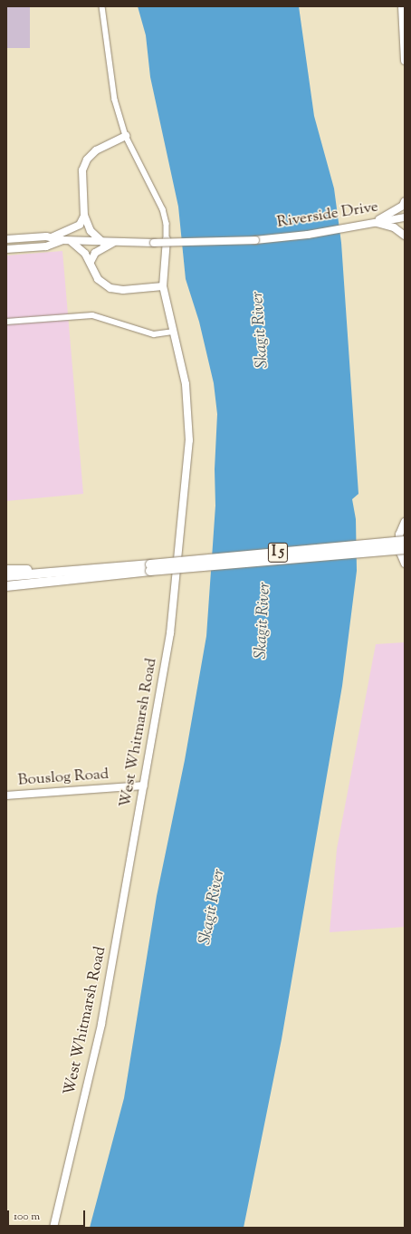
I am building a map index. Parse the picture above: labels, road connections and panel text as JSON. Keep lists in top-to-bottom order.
{
  "streets": {
    "highway": ["I 5"],
    "street": ["Riverside Drive", "West Whitmarsh Road", "Bouslog Road"]
  },
  "crossings": [
    ["West Whitmarsh Road", "Bouslog Road"]
  ],
  "water": ["Skagit River"],
  "scale_bar": "100 m"
}
